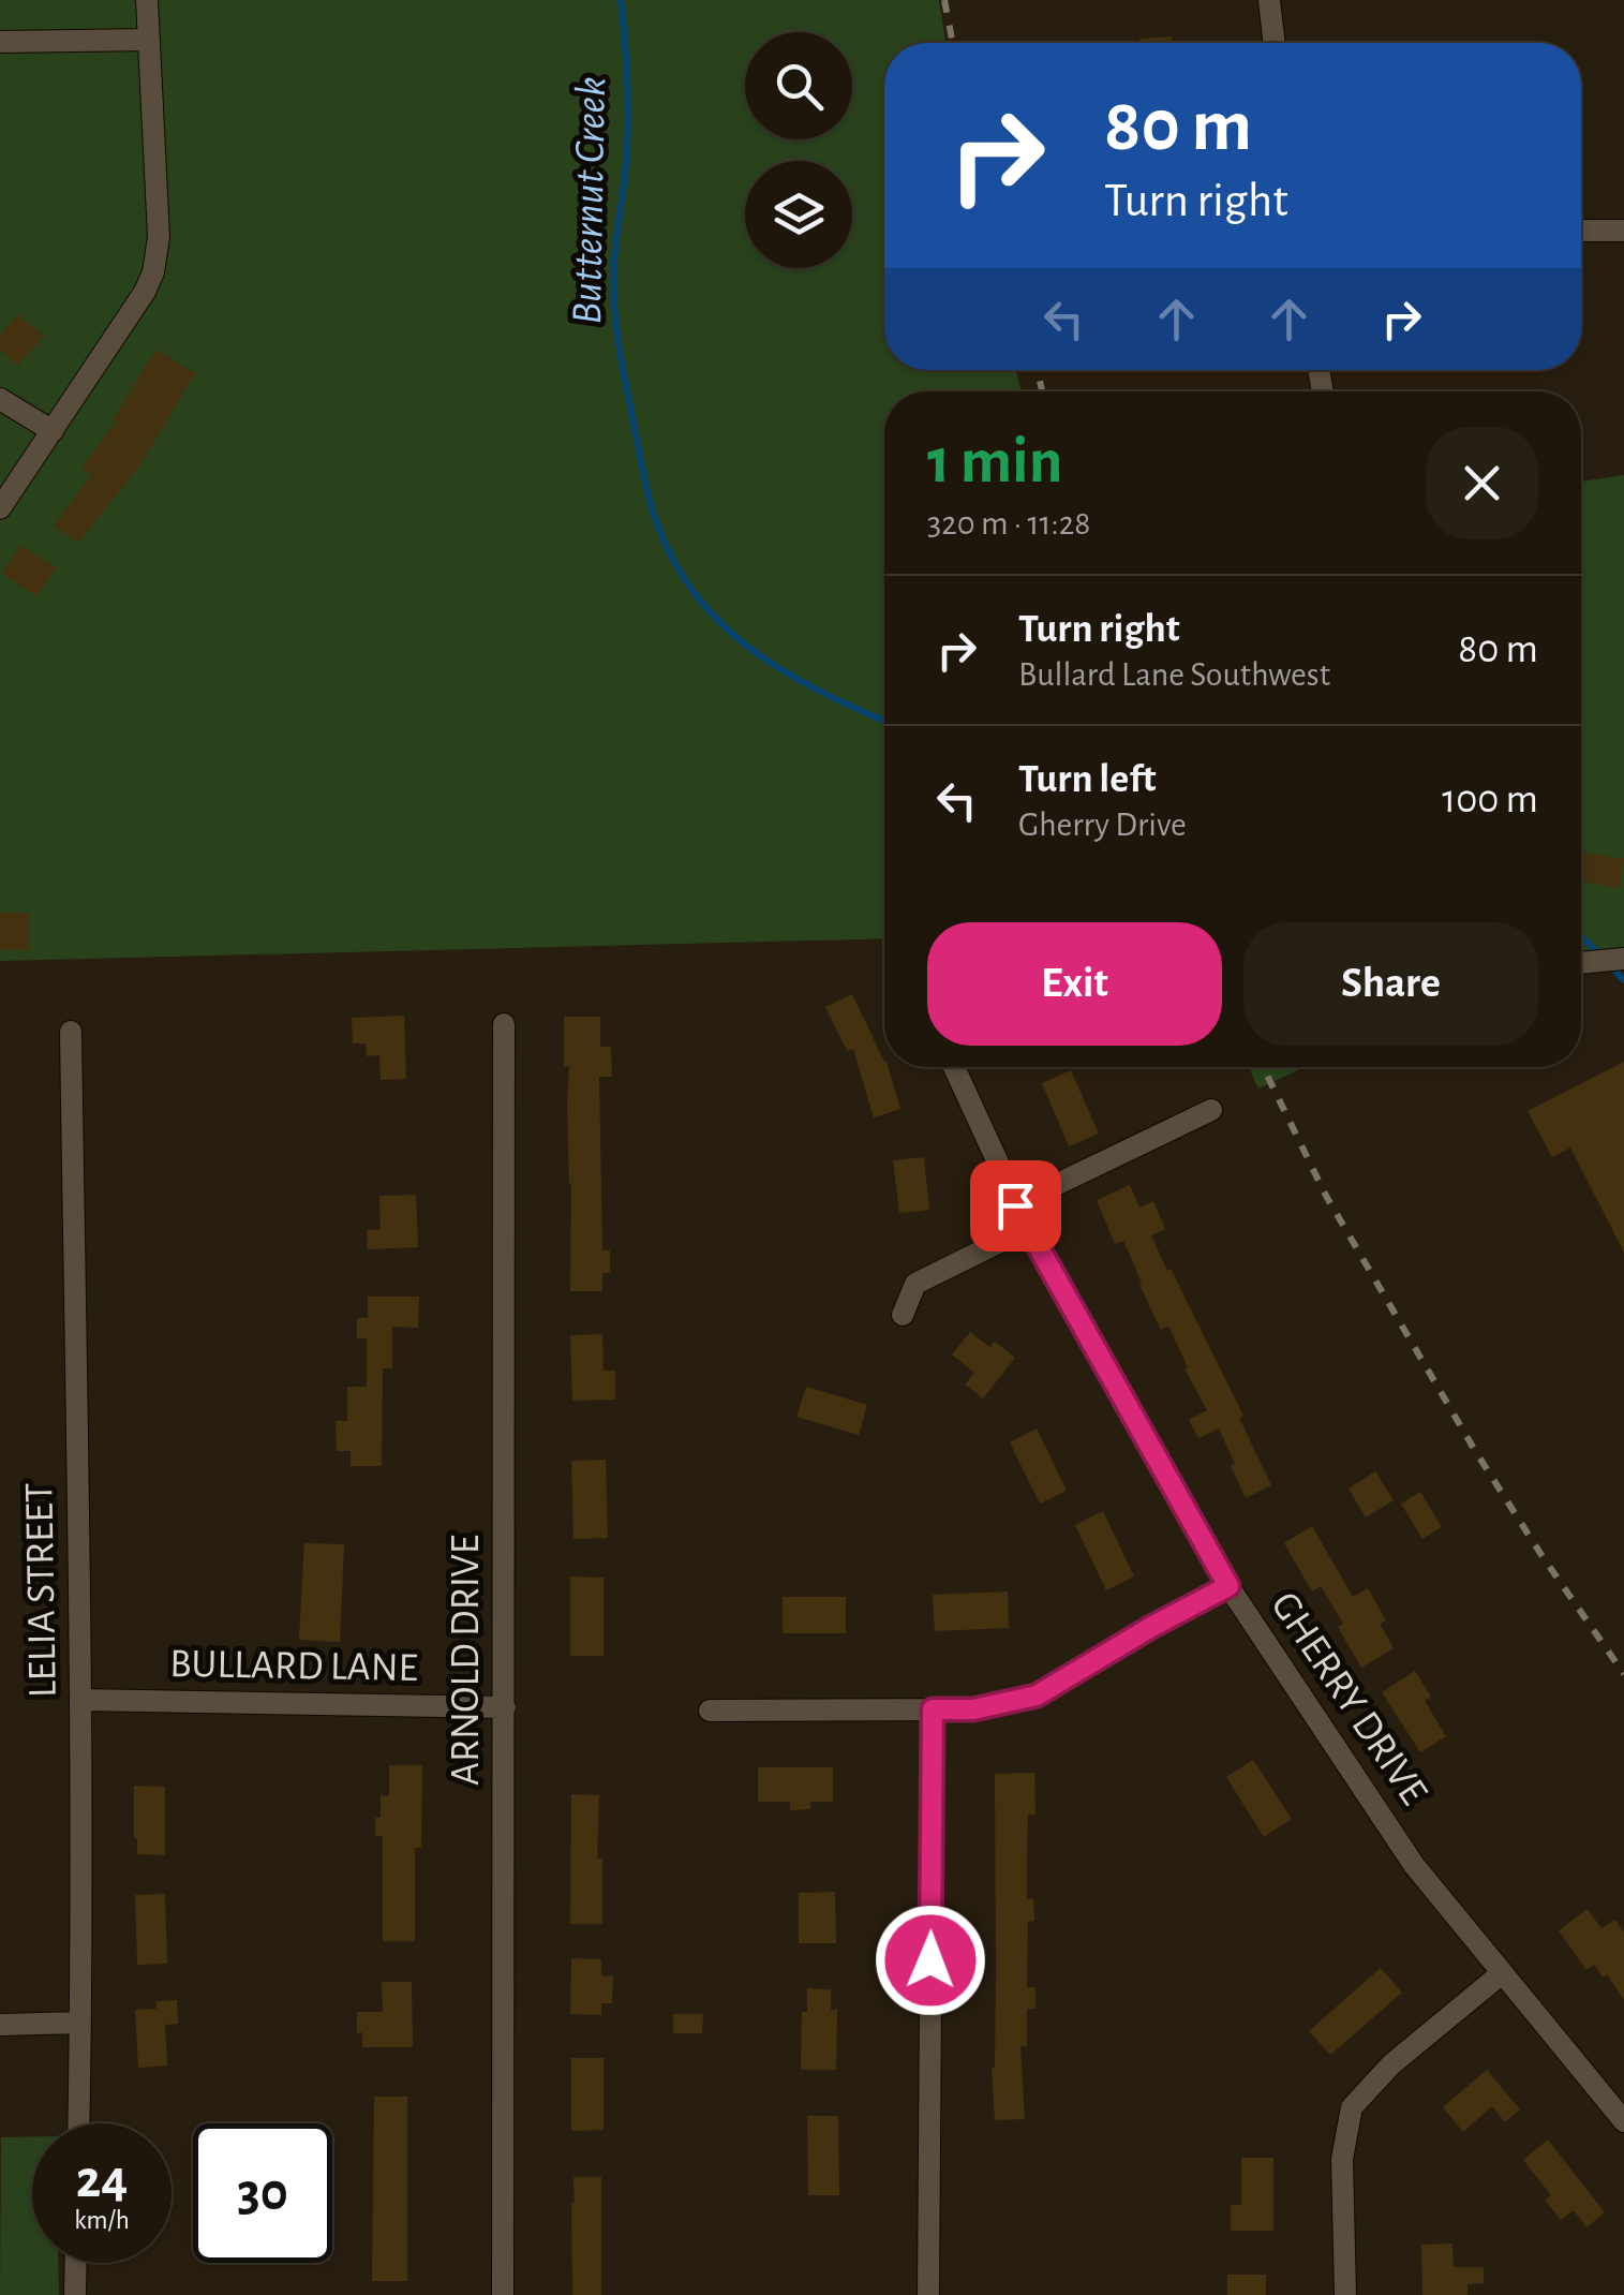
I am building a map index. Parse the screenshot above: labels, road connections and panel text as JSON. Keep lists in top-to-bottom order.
{
  "streets": {
    "street": [
      "LELIA STREET",
      "ARNOLD DRIVE",
      "BULLARD LANE",
      "GHERRY DRIVE"
    ]
  },
  "crossings": [
    ["LELIA STREET", "BULLARD LANE"],
    ["ARNOLD DRIVE", "BULLARD LANE"]
  ],
  "water": ["Butternut Creek"],
  "page": {
    "turn": ["80 m", "Turn right"],
    "heading": ["1 min", "320 m · 11:28"],
    "list": [
      {
        "name": "Turn right",
        "note": "Bullard Lane Southwest",
        "value": "80 m"
      },
      {
        "name": "Turn left",
        "note": "Gherry Drive",
        "value": "100 m"
      }
    ],
    "buttons": ["Exit", "Share"],
    "speed": "24 km/h",
    "limit": "30"
  }
}
